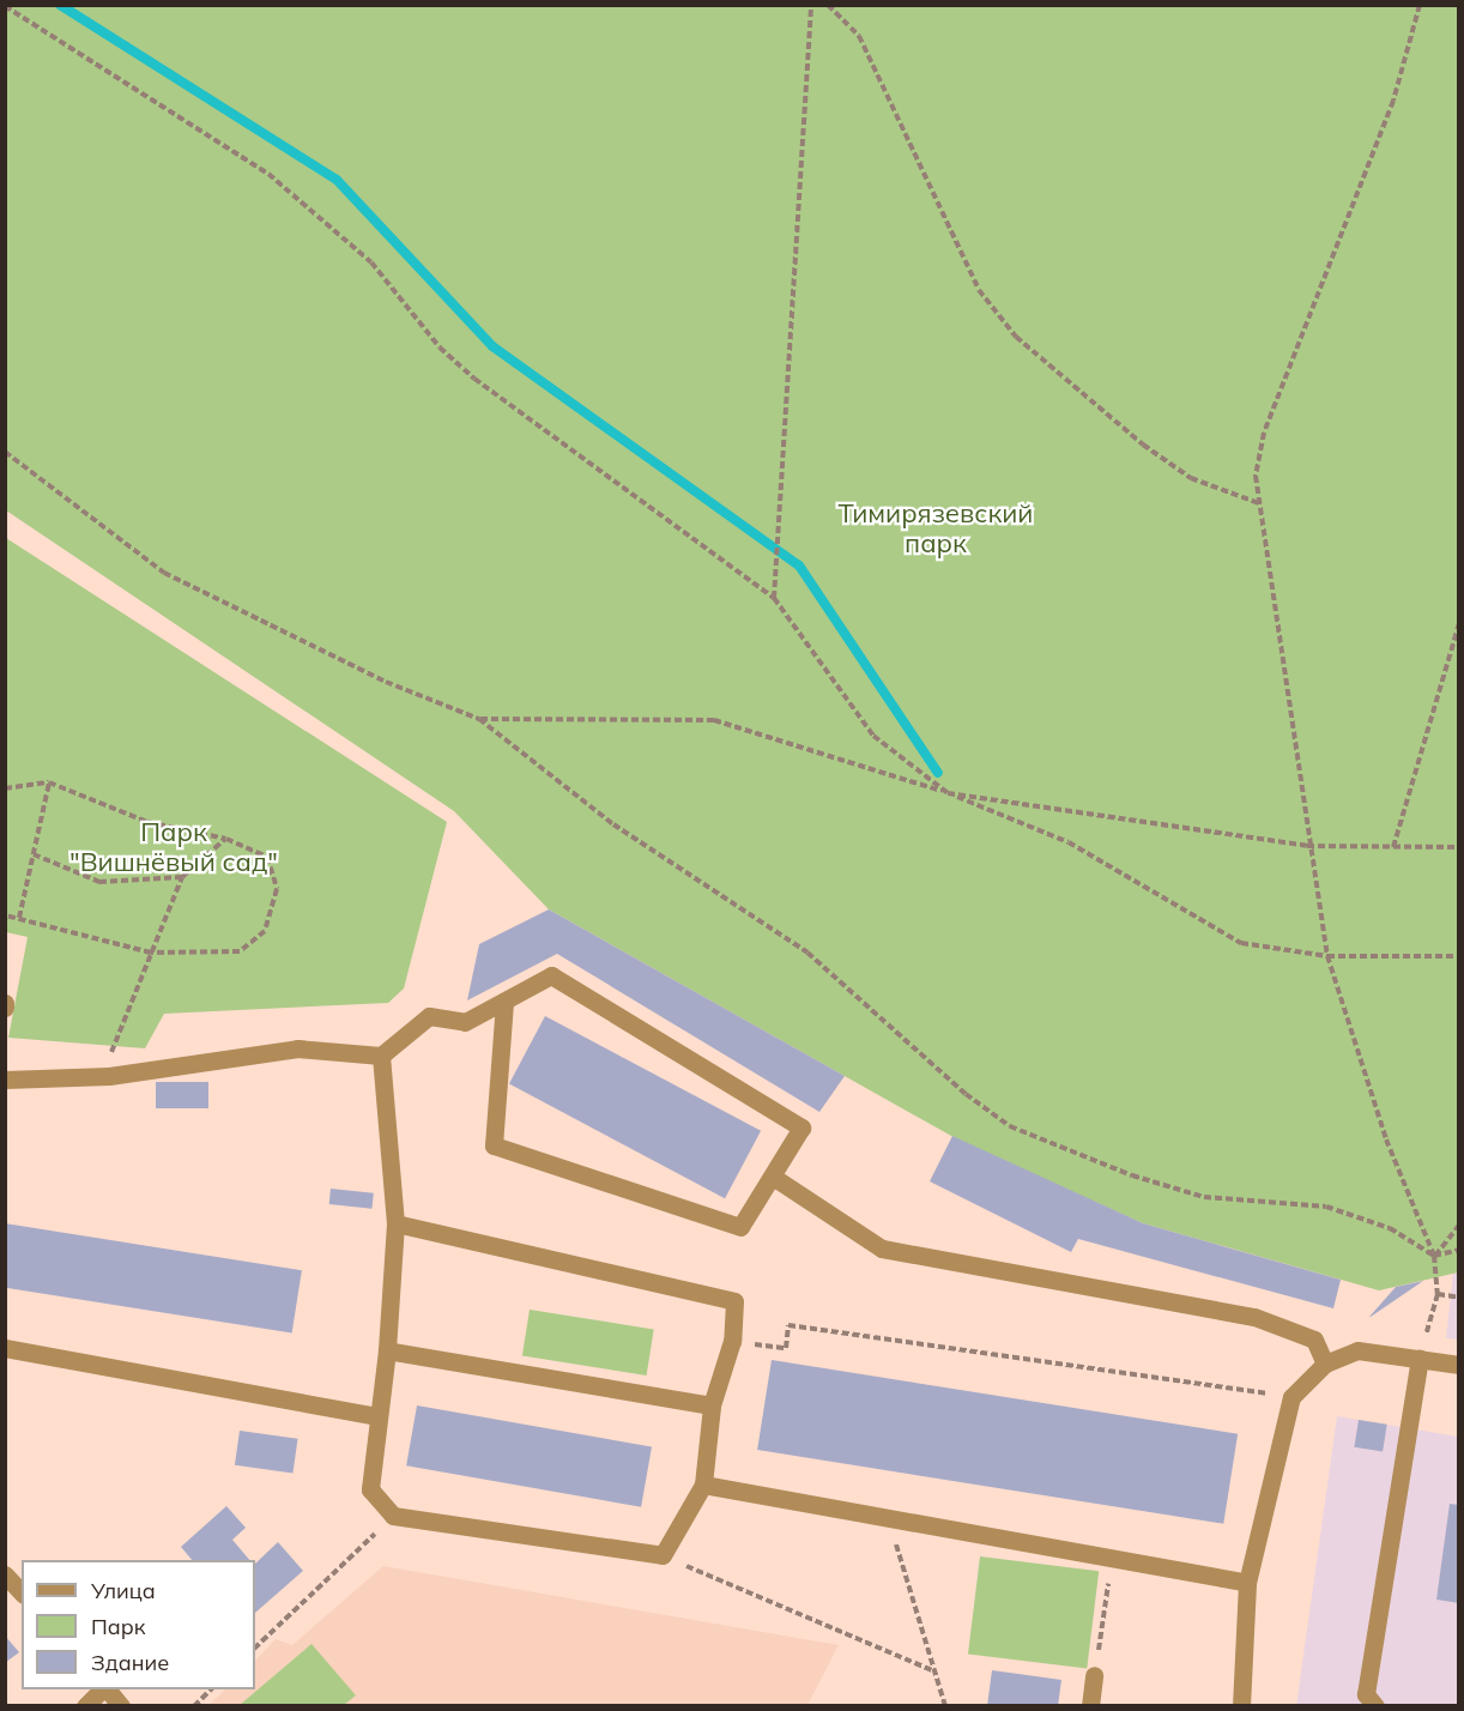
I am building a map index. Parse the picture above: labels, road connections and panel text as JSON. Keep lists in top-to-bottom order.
{
  "parks": ["Тимирязевский парк", "Парк \"Вишнёвый сад\""],
  "legend": ["Улица", "Парк", "Здание"]
}
